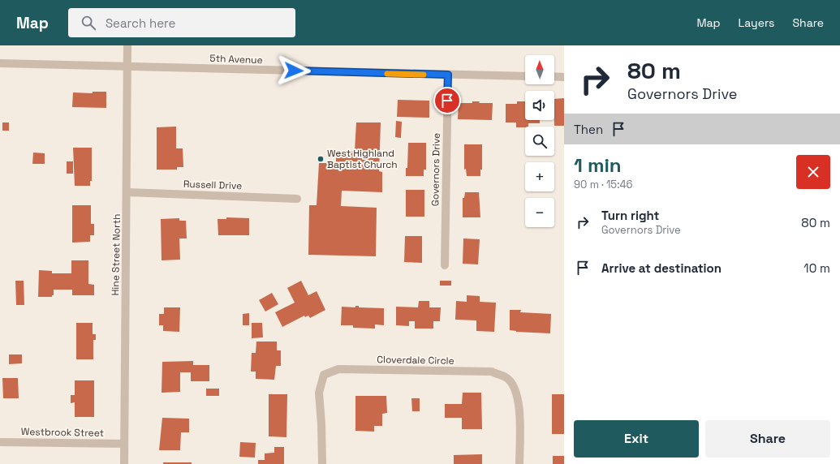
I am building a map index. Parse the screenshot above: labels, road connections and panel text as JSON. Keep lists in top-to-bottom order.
{
  "streets": {
    "street": [
      "5th Avenue",
      "Governors Drive",
      "Russell Drive",
      "Hine Street North",
      "Cloverdale Circle",
      "Westbrook Street"
    ]
  },
  "crossings": [
    ["5th Avenue", "Governors Drive"],
    ["5th Avenue", "Hine Street North"],
    ["Russell Drive", "Hine Street North"],
    ["Hine Street North", "Westbrook Street"]
  ],
  "places": ["West Highland Baptist Church"],
  "north": "top",
  "page": {
    "header": "Map",
    "search": "Search here",
    "nav": ["Map", "Layers", "Share"],
    "turn": ["80 m", "Governors Drive"],
    "map_buttons": ["+", "−"],
    "then": "Then",
    "heading": ["1 min", "90 m · 15:46"],
    "list": [
      {
        "name": "Turn right",
        "note": "Governors Drive",
        "value": "80 m"
      },
      {
        "name": "Arrive at destination",
        "value": "10 m"
      }
    ],
    "buttons": ["Exit", "Share"]
  }
}
